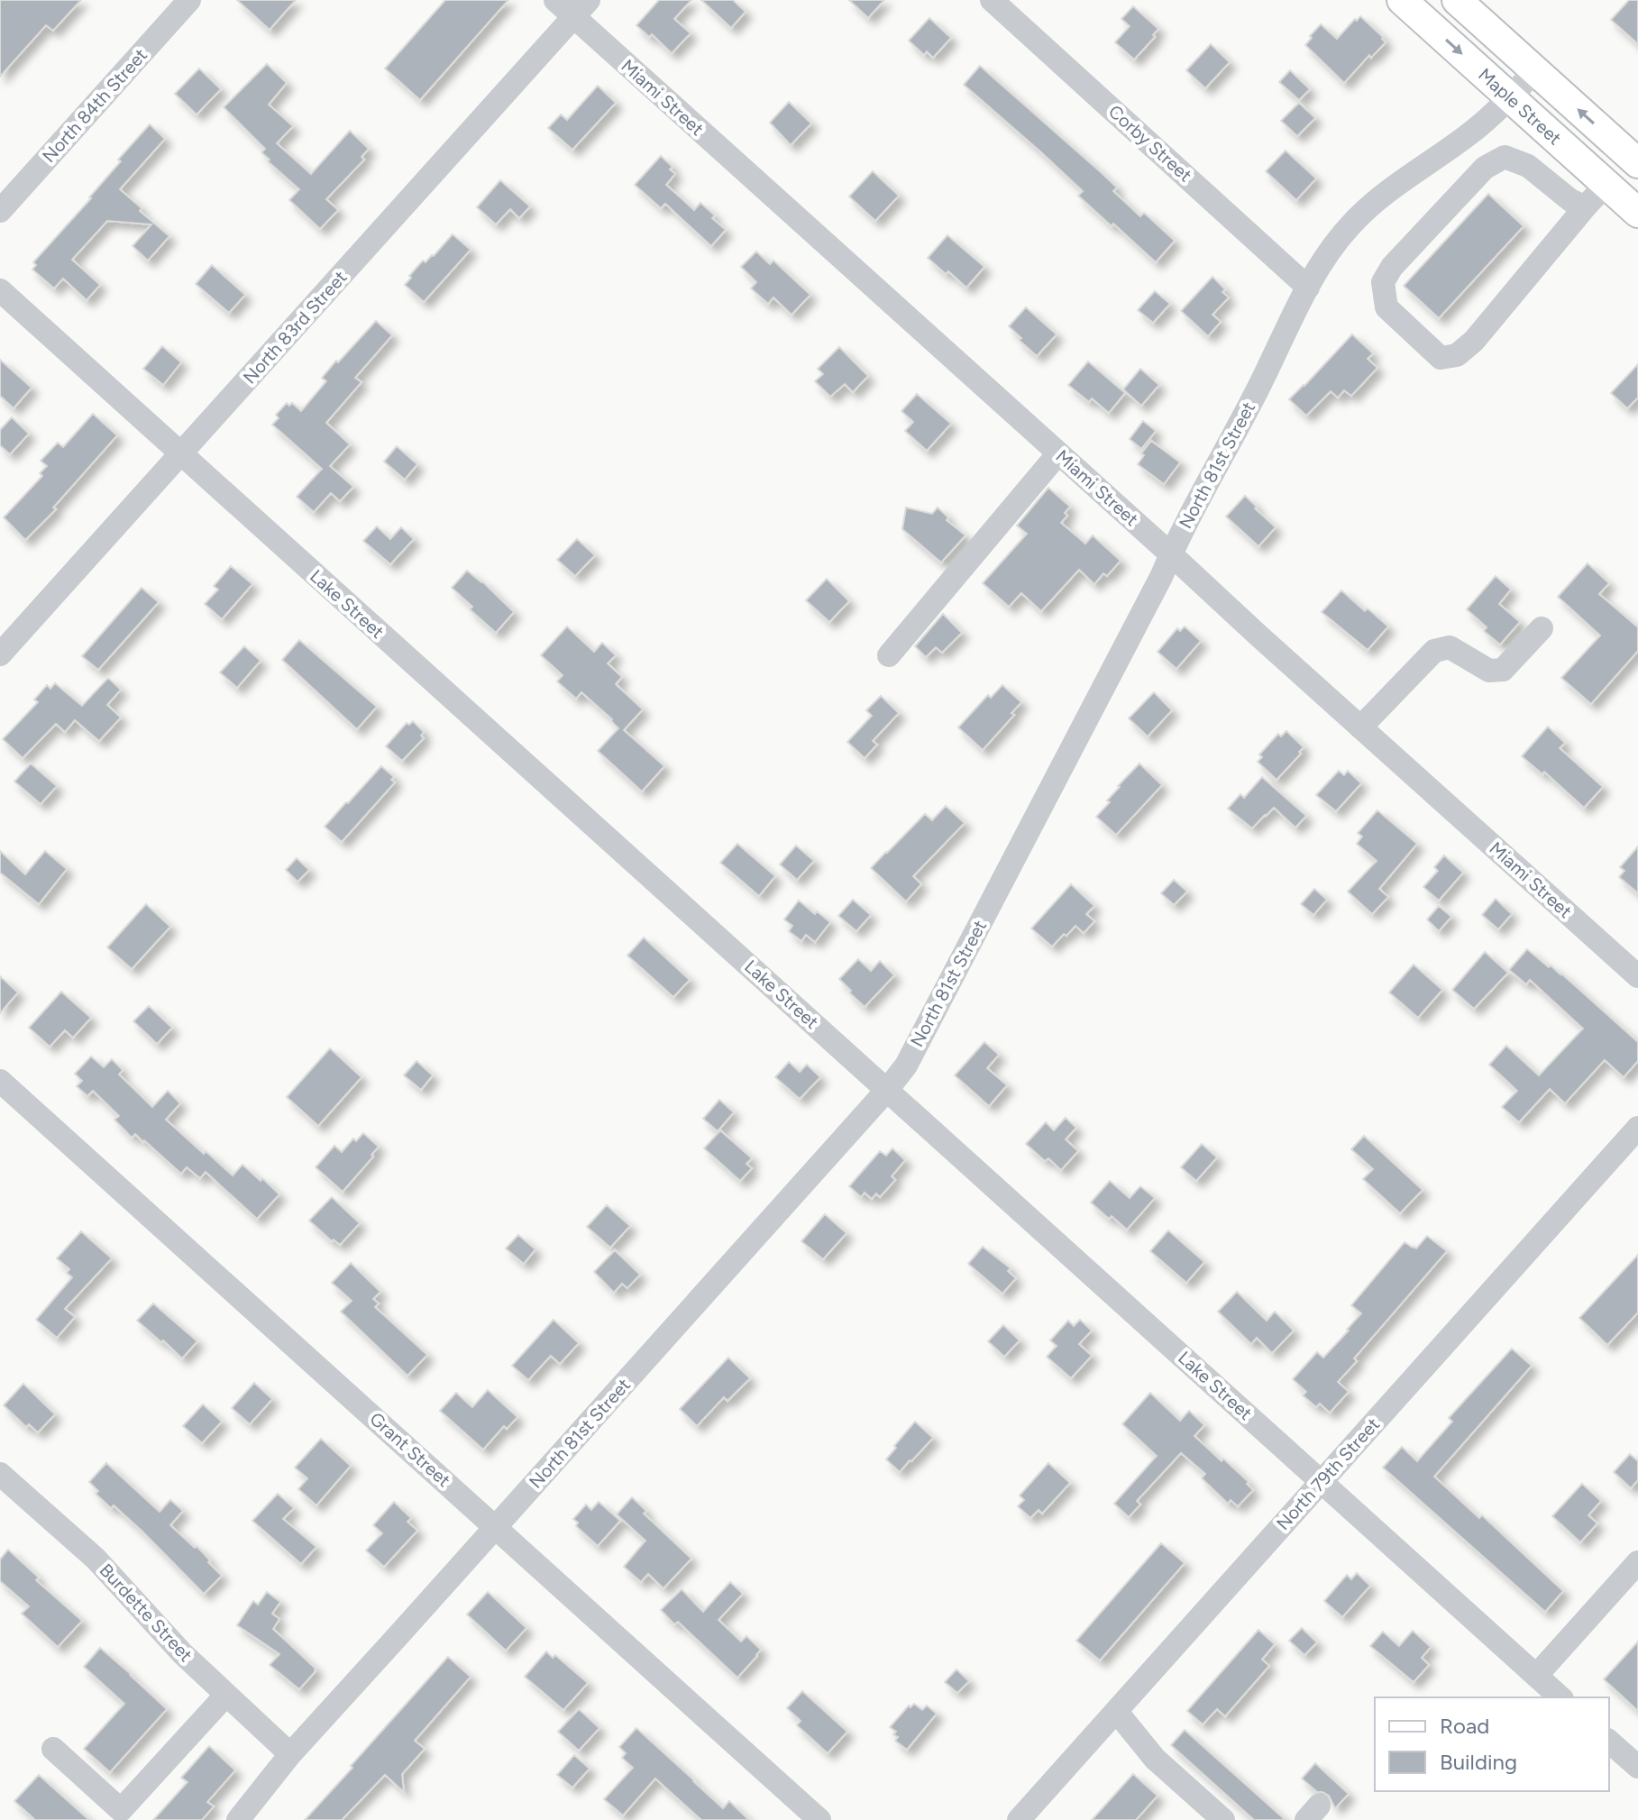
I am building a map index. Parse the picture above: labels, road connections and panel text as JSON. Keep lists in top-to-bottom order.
{
  "streets": {
    "main road": ["Maple Street"],
    "street": [
      "Miami Street",
      "North 84th Street",
      "Corby Street",
      "North 83rd Street",
      "North 81st Street",
      "Lake Street",
      "Grant Street",
      "North 79th Street",
      "Burdette Street"
    ]
  },
  "crossings": [
    ["Miami Street", "North 83rd Street"],
    ["Miami Street", "North 81st Street"],
    ["Maple Street", "North 81st Street"],
    ["Corby Street", "North 81st Street"],
    ["North 83rd Street", "Lake Street"],
    ["North 81st Street", "Lake Street"],
    ["North 81st Street", "Grant Street"],
    ["North 81st Street", "Burdette Street"],
    ["Lake Street", "North 79th Street"]
  ],
  "legend": ["Road", "Building"]
}
